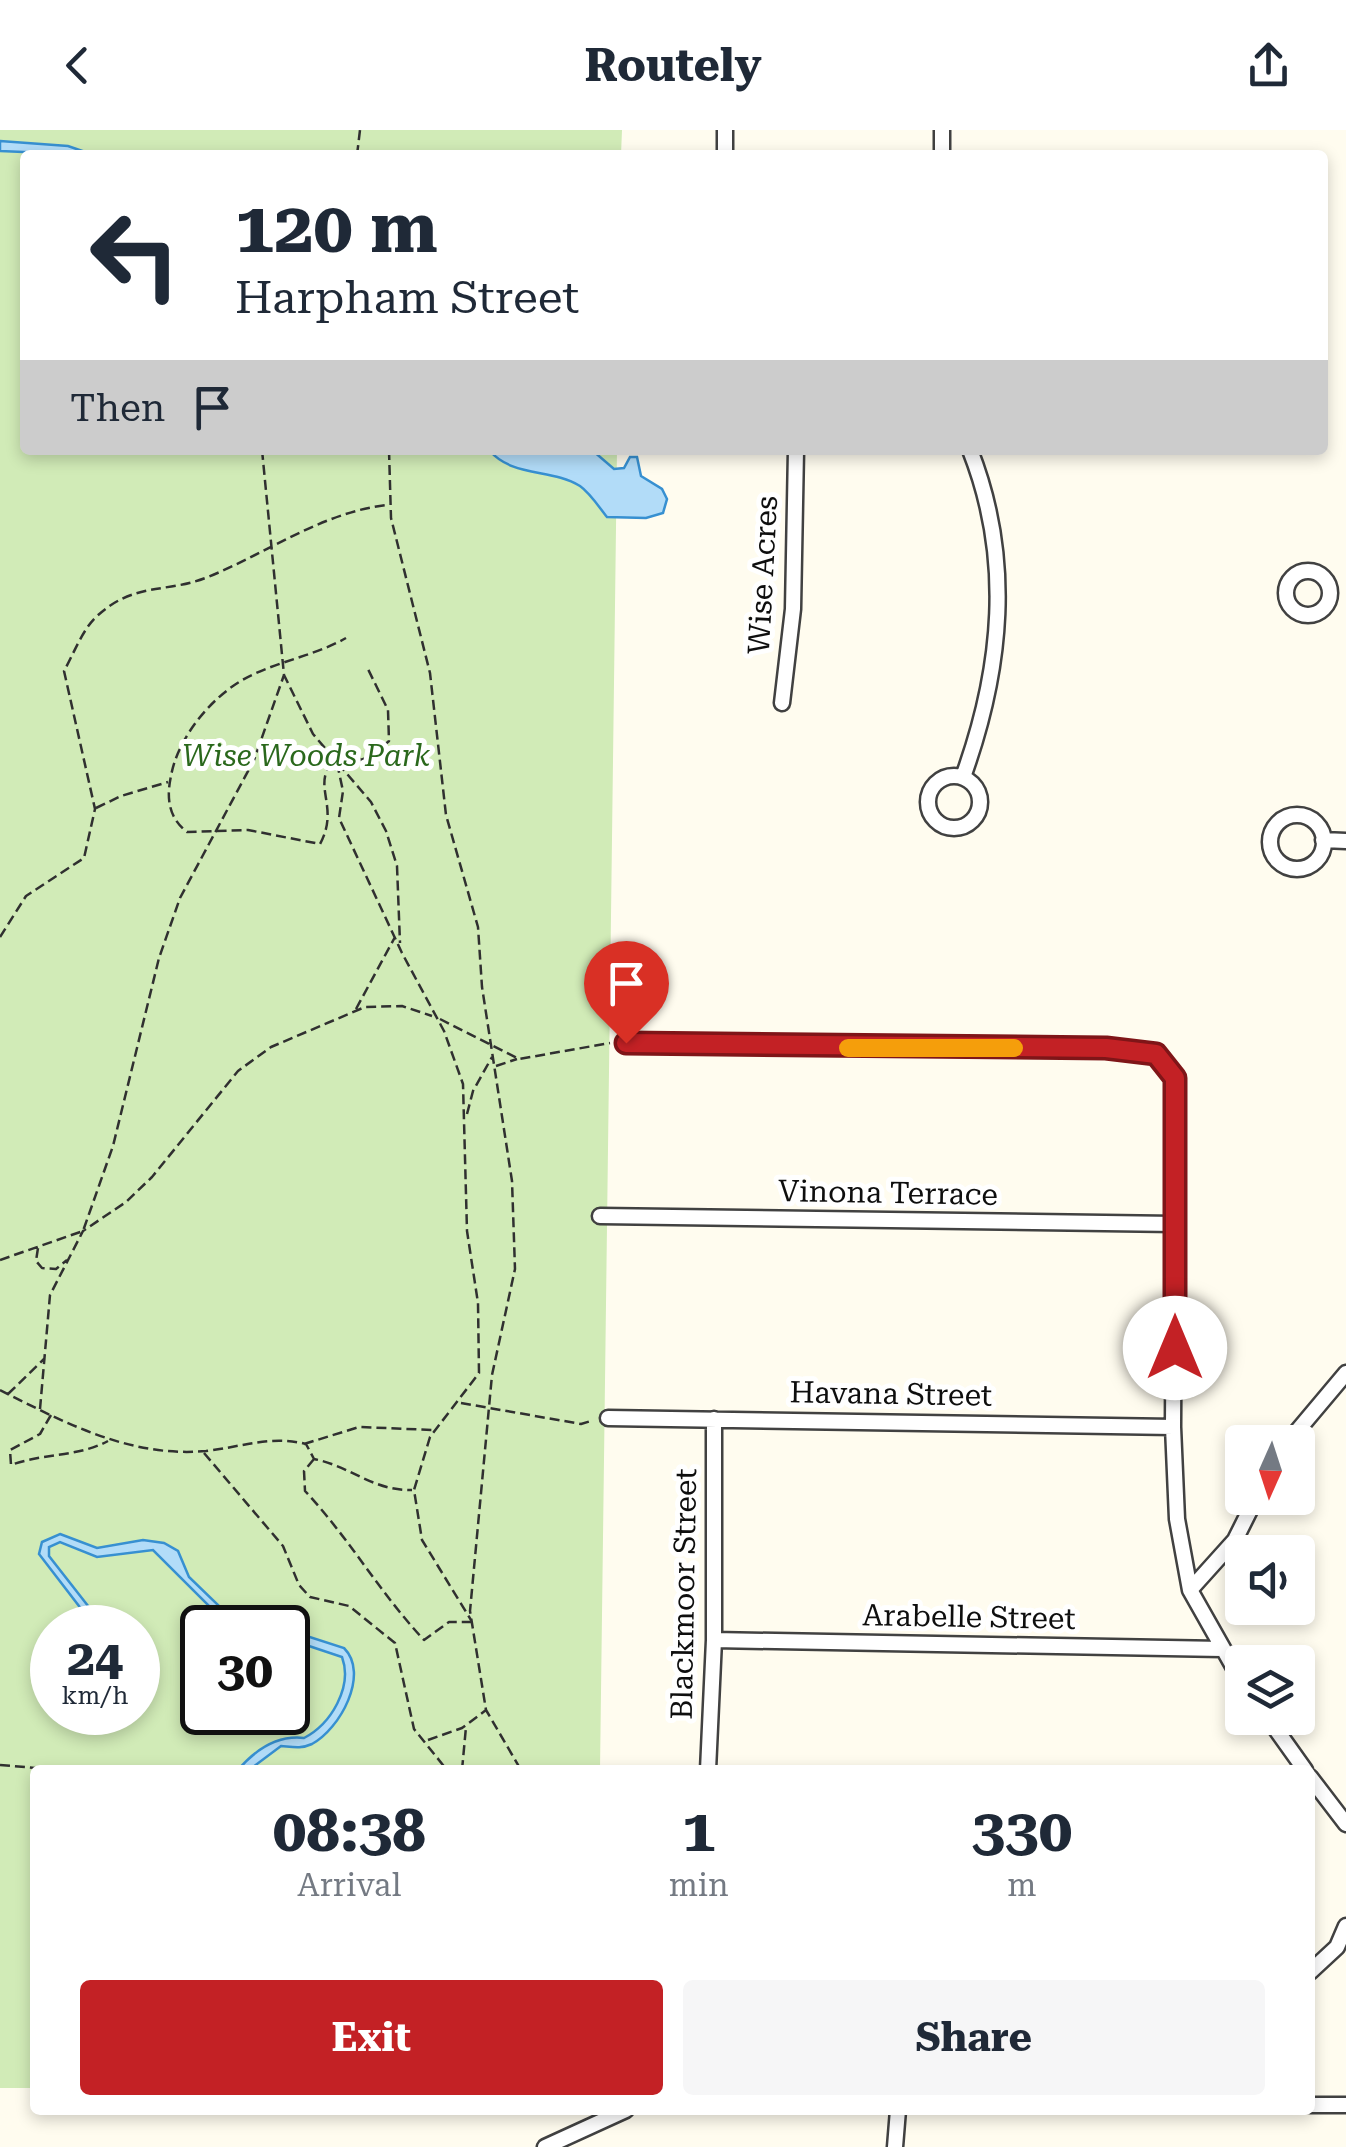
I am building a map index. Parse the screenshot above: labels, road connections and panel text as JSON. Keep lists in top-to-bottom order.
{
  "streets": {
    "street": [
      "Wise Acres",
      "Vinona Terrace",
      "Havana Street",
      "Blackmoor Street",
      "Arabelle Street"
    ]
  },
  "crossings": [
    ["Havana Street", "Blackmoor Street"],
    ["Blackmoor Street", "Arabelle Street"]
  ],
  "parks": ["Wise Woods Park"],
  "north": "bottom",
  "page": {
    "header": "Routely",
    "turn": ["120 m", "Harpham Street"],
    "then": "Then",
    "speed": "24 km/h",
    "limit": "30",
    "eta": [
      "08:38",
      "Arrival",
      "1",
      "min",
      "330",
      "m"
    ],
    "buttons": ["Exit", "Share"]
  }
}
